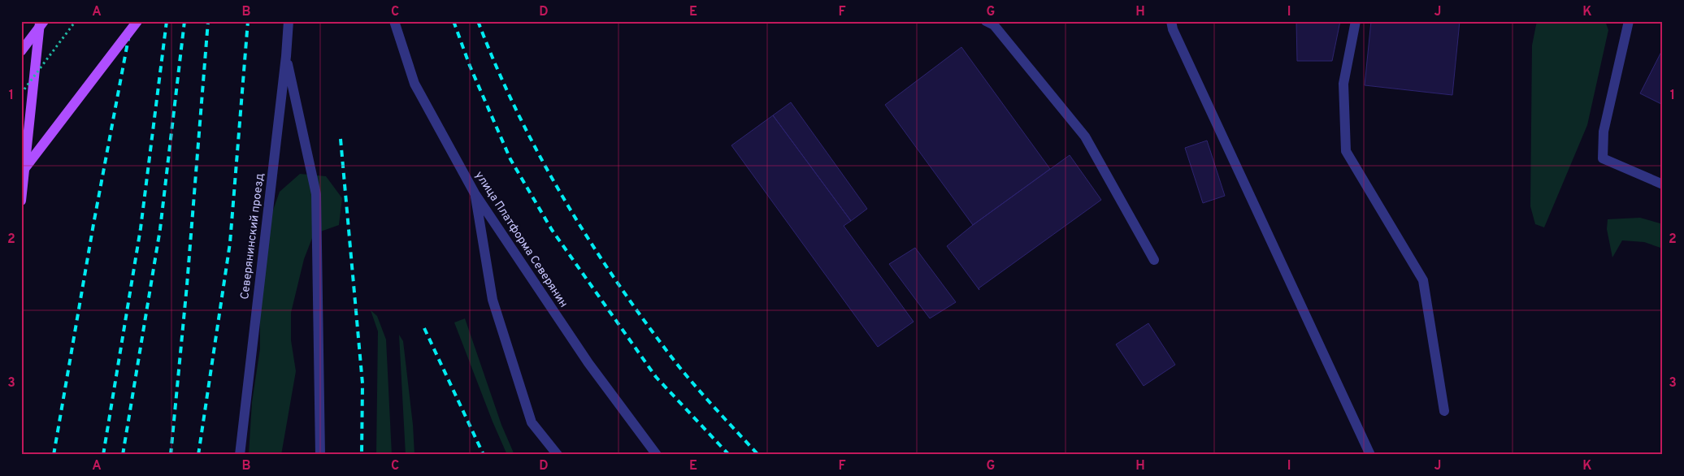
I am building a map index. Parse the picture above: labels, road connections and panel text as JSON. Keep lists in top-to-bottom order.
{
  "streets": {
    "street": ["Северянинский проезд", "улица Платформа Северянин"]
  },
  "grid": {
    "columns": [
      "A",
      "B",
      "C",
      "D",
      "E",
      "F",
      "G",
      "H",
      "I",
      "J",
      "K"
    ],
    "rows": ["1", "2", "3"]
  }
}
